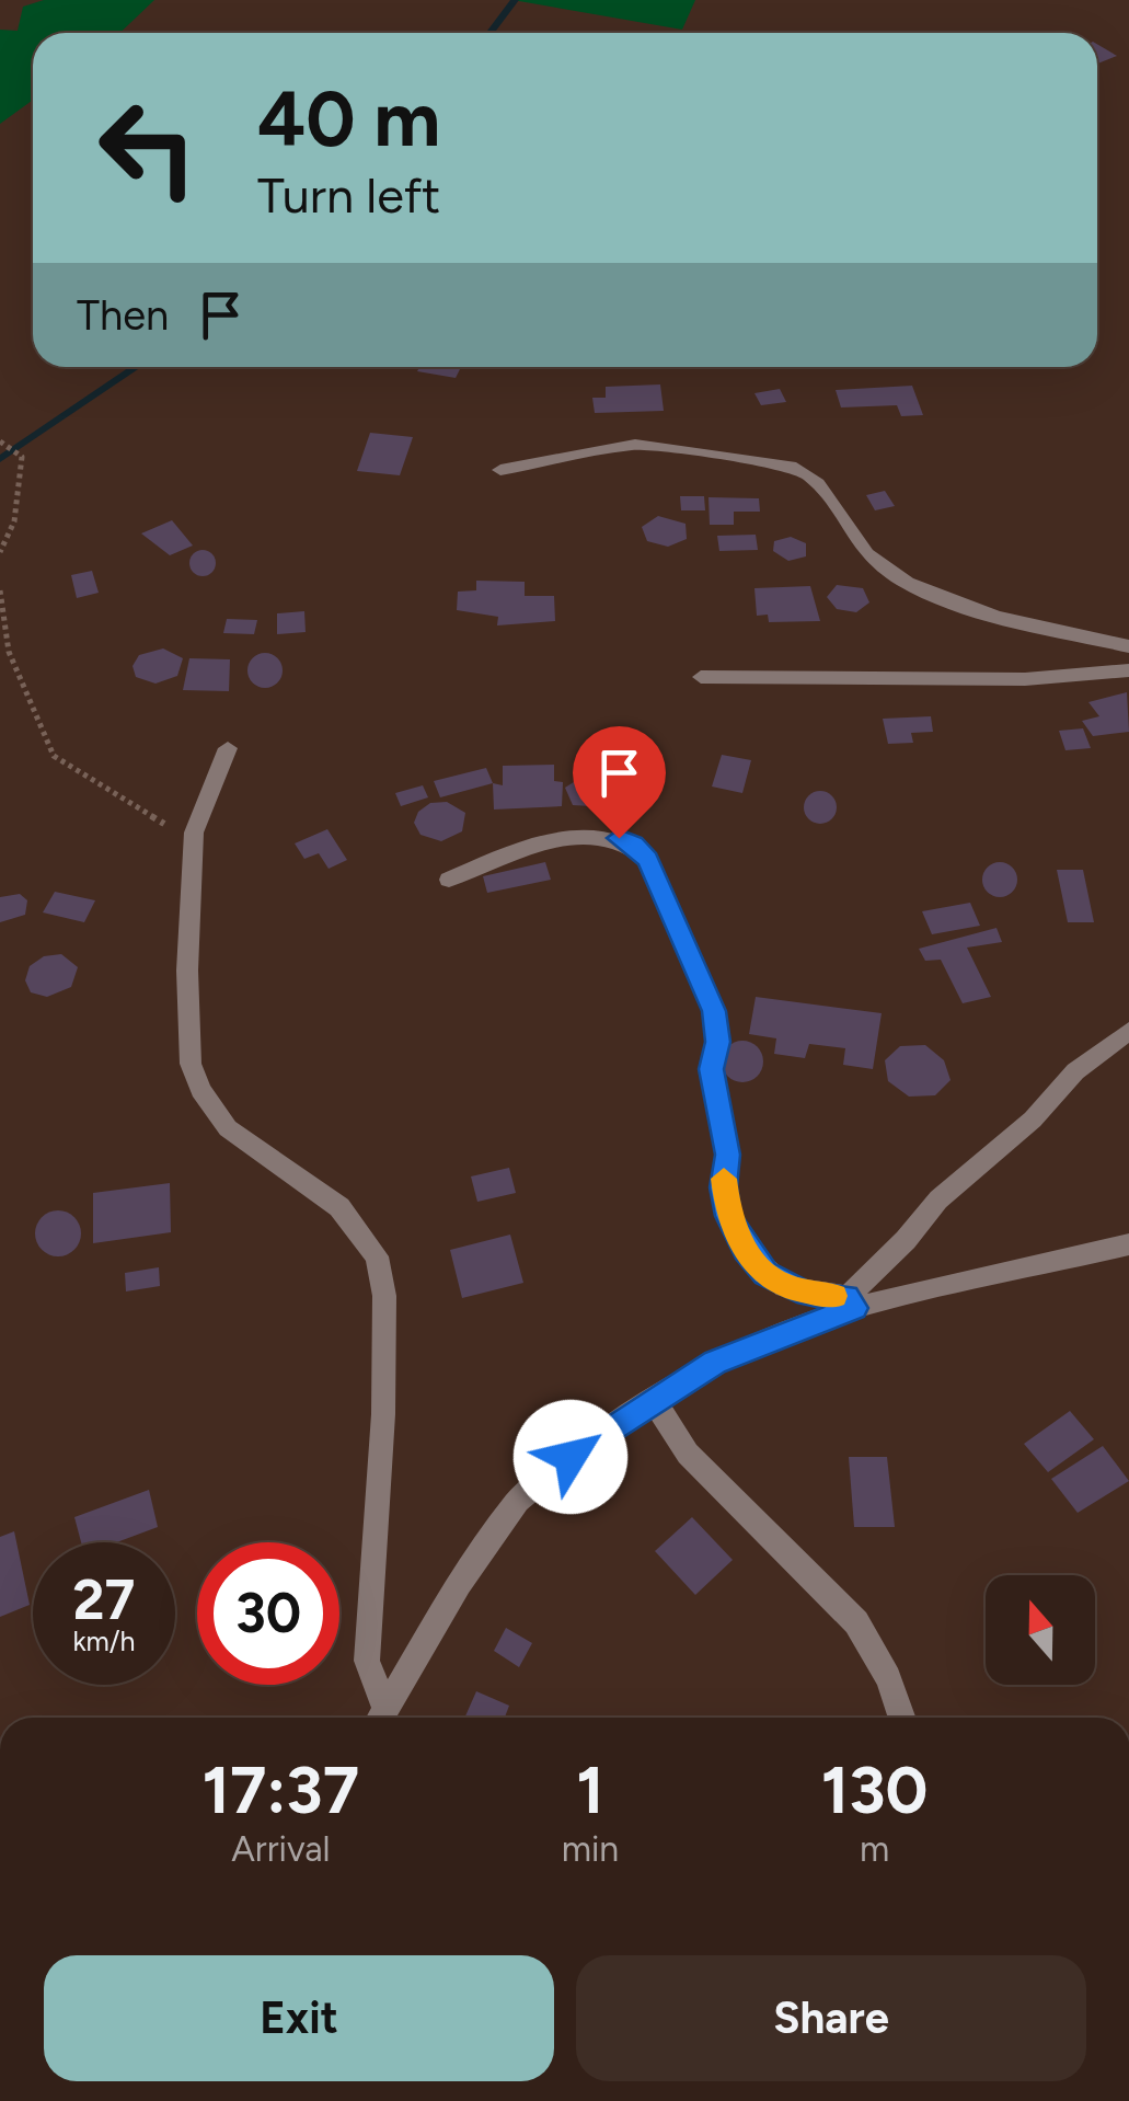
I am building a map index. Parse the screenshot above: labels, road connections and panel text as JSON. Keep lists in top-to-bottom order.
{
  "north": "top",
  "page": {
    "turn": ["40 m", "Turn left"],
    "then": "Then",
    "speed": "27 km/h",
    "limit": "30",
    "eta": [
      "17:37",
      "Arrival",
      "1",
      "min",
      "130",
      "m"
    ],
    "buttons": ["Exit", "Share"]
  }
}
